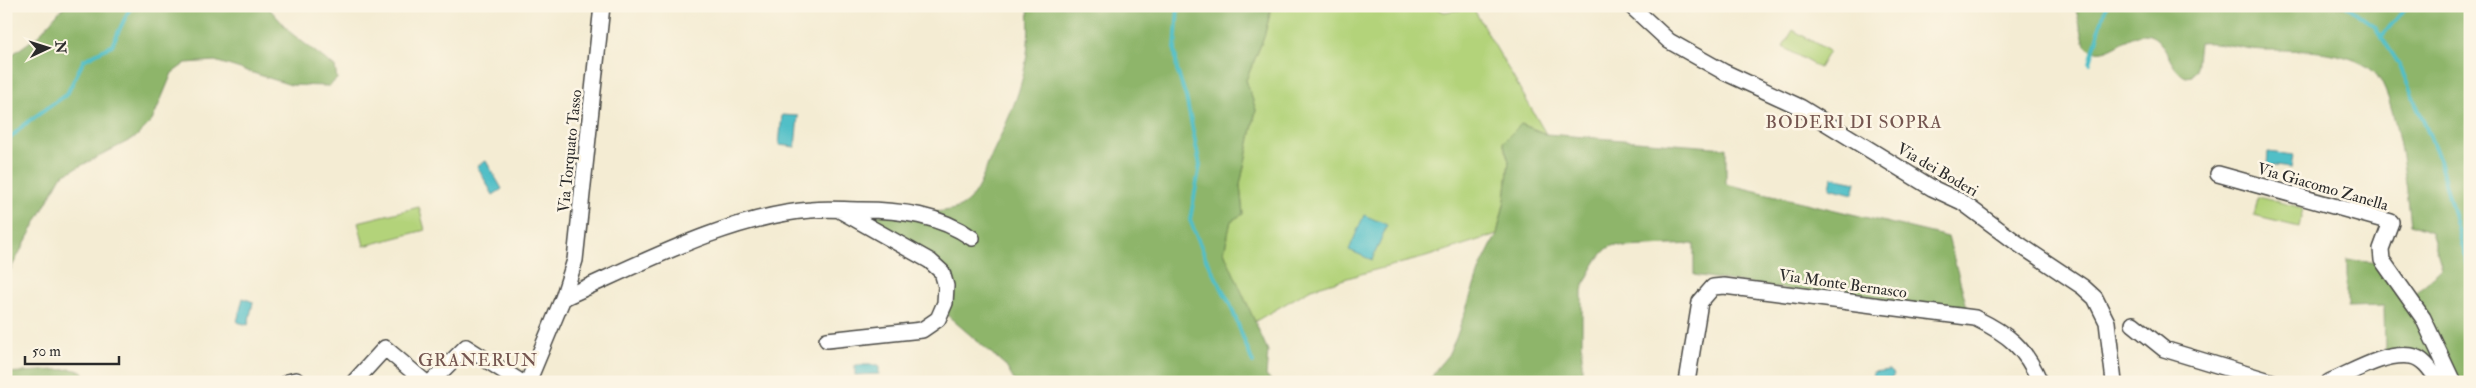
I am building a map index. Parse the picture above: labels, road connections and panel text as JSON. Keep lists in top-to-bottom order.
{
  "streets": {
    "street": [
      "Via Torquato Tasso",
      "Via dei Boderi",
      "Via Giacomo Zanella",
      "Via Monte Bernasco"
    ]
  },
  "districts": ["BODERI DI SOPRA", "GRANERUN"],
  "scale_bar": "50 m",
  "north": "right"
}
